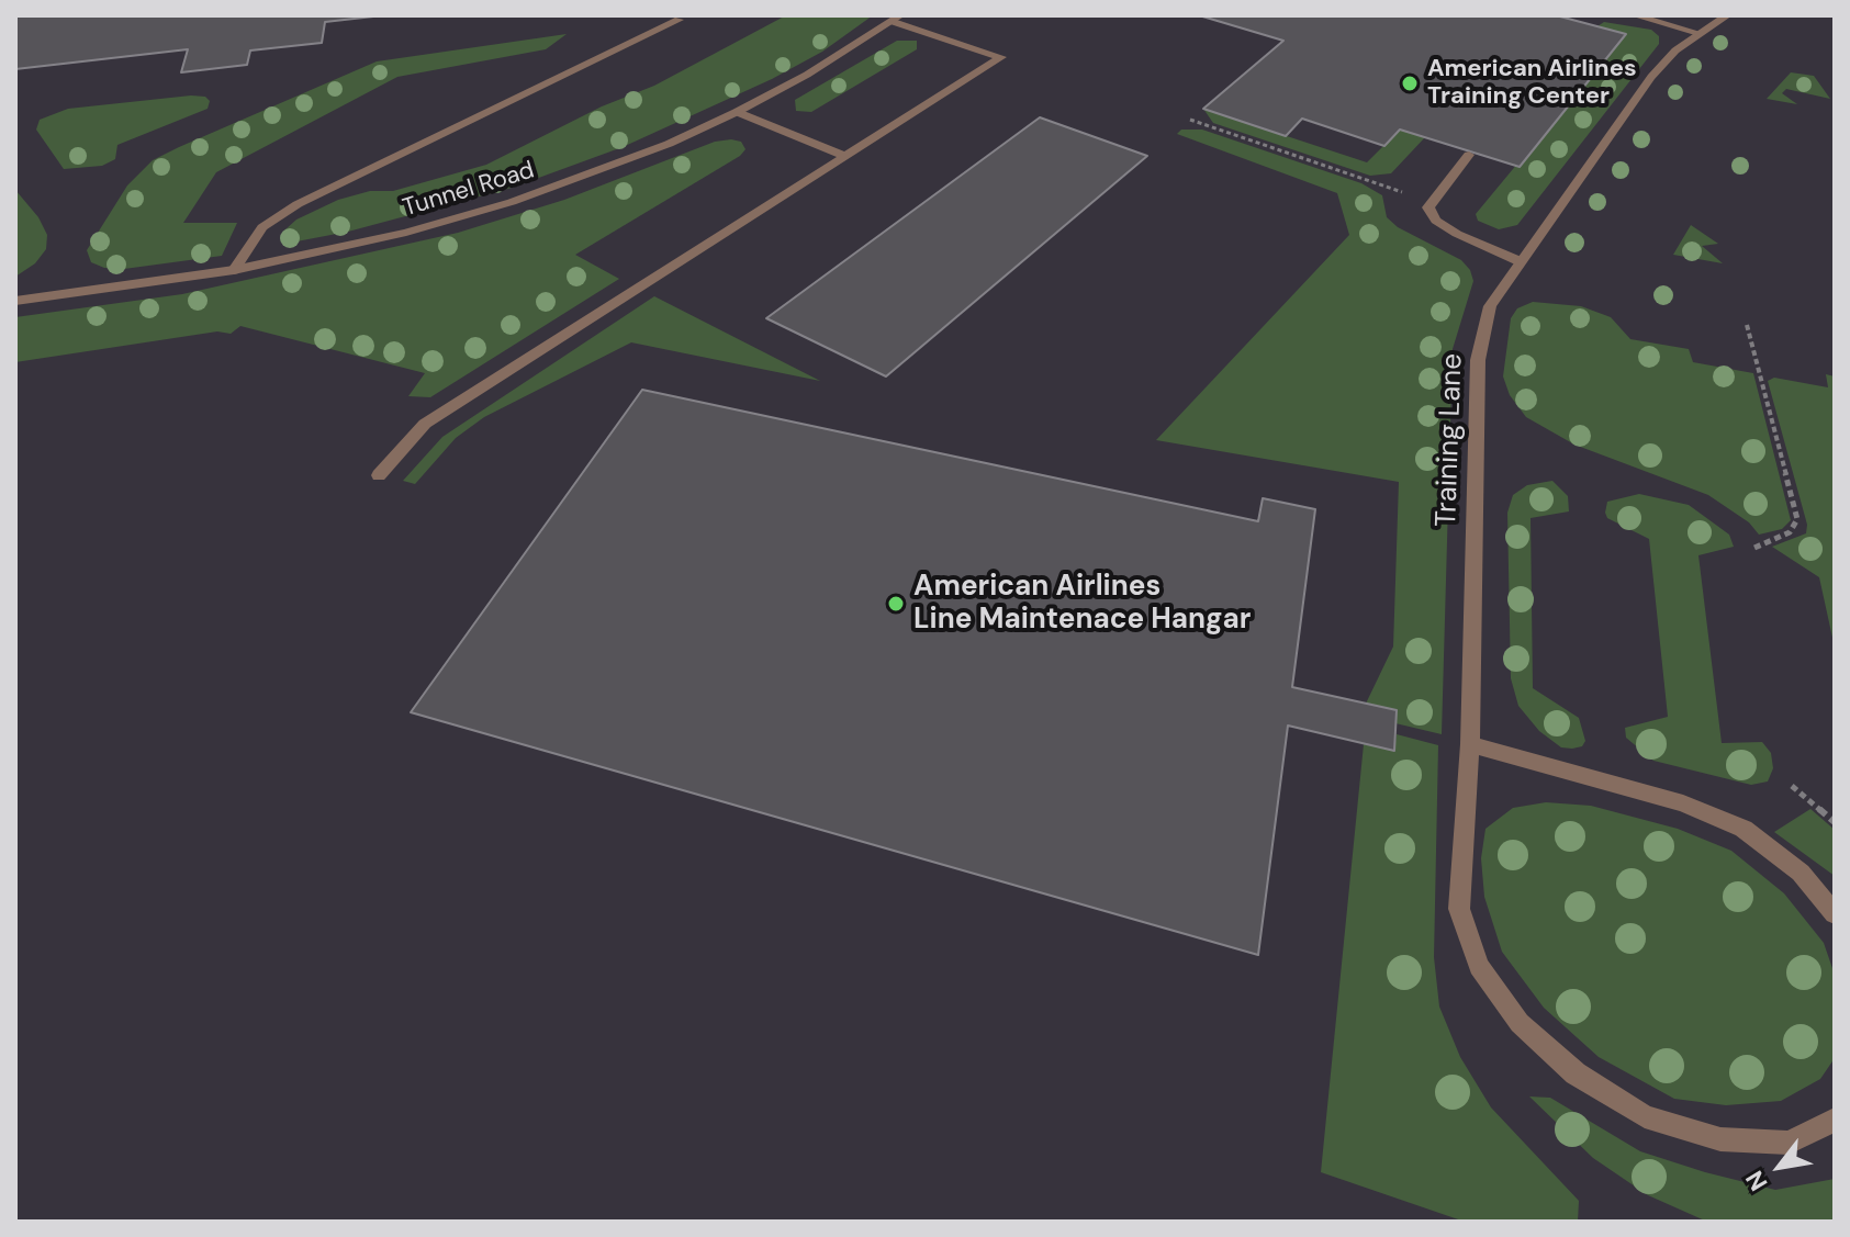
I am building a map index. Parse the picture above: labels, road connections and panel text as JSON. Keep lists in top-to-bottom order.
{
  "streets": {
    "street": ["Tunnel Road", "Training Lane"]
  },
  "places": ["American Airlines Training Center", "American Airlines Line Maintenace Hangar"],
  "north": "bottom left"
}
